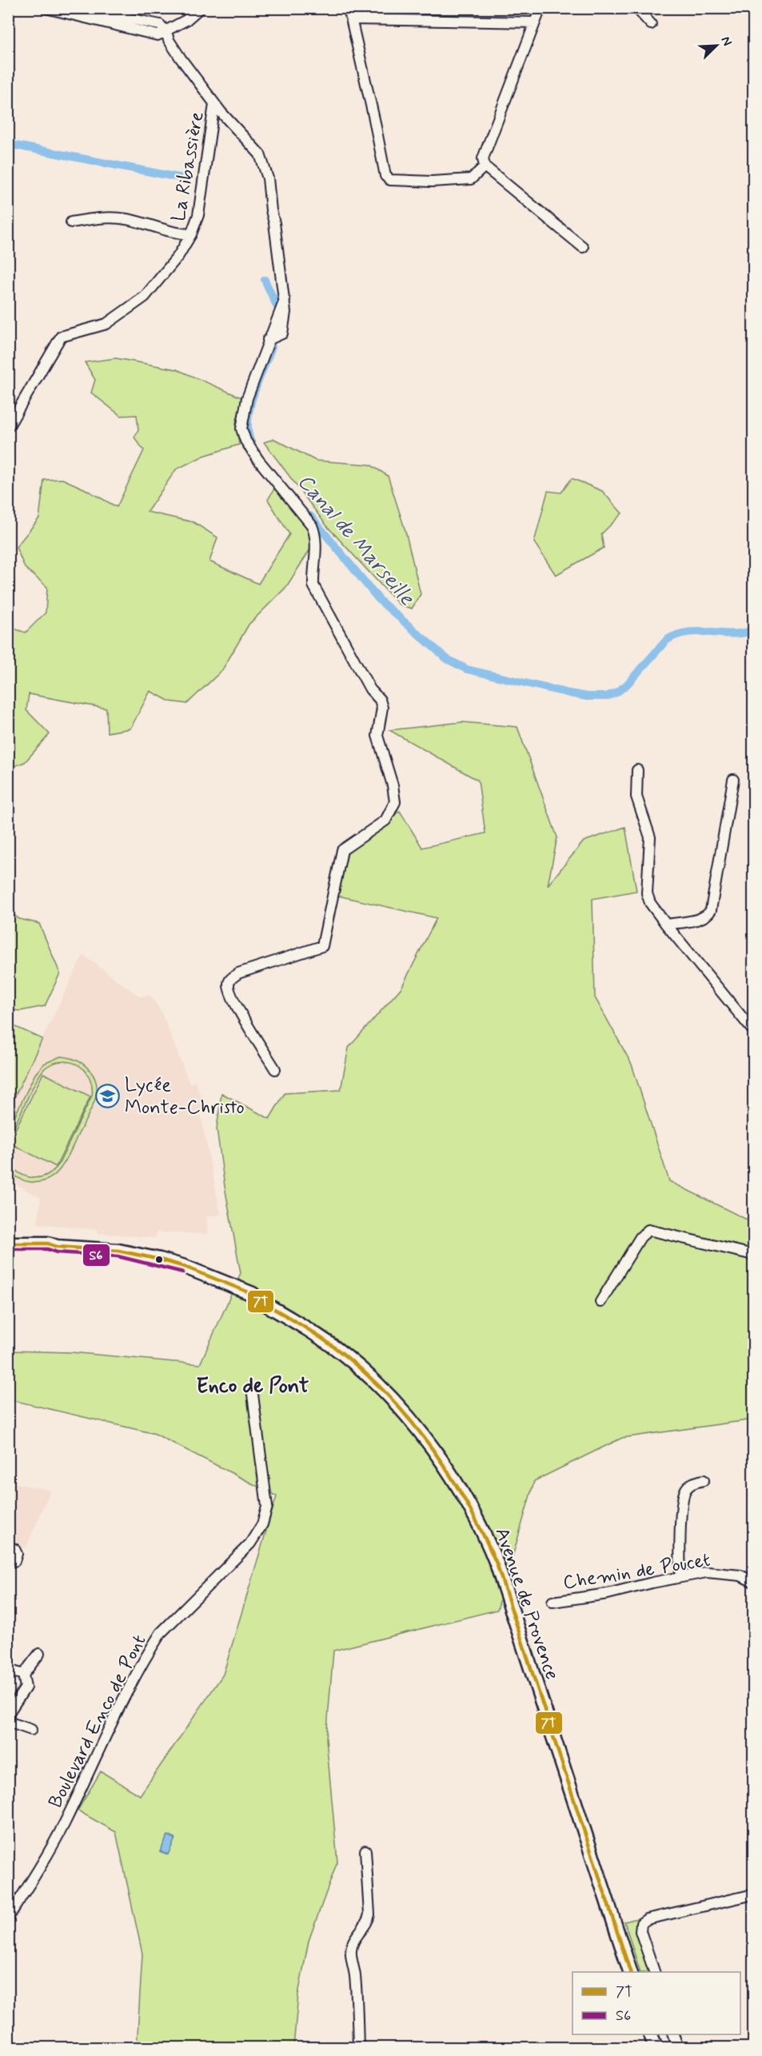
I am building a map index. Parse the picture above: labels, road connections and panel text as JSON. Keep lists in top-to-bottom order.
{
  "streets": {
    "main road": ["Avenue de Provence"],
    "street": ["La Ribassière", "Chemin de Poucet", "Boulevard Enco de Pont"]
  },
  "districts": ["Enco de Pont"],
  "water": ["Canal de Marseille"],
  "places": {
    "school or university": ["Lycée Monte-Christo"]
  },
  "lines": ["transit line 7T", "transit line S6"],
  "legend": ["7T", "S6"],
  "north": "top right"
}
